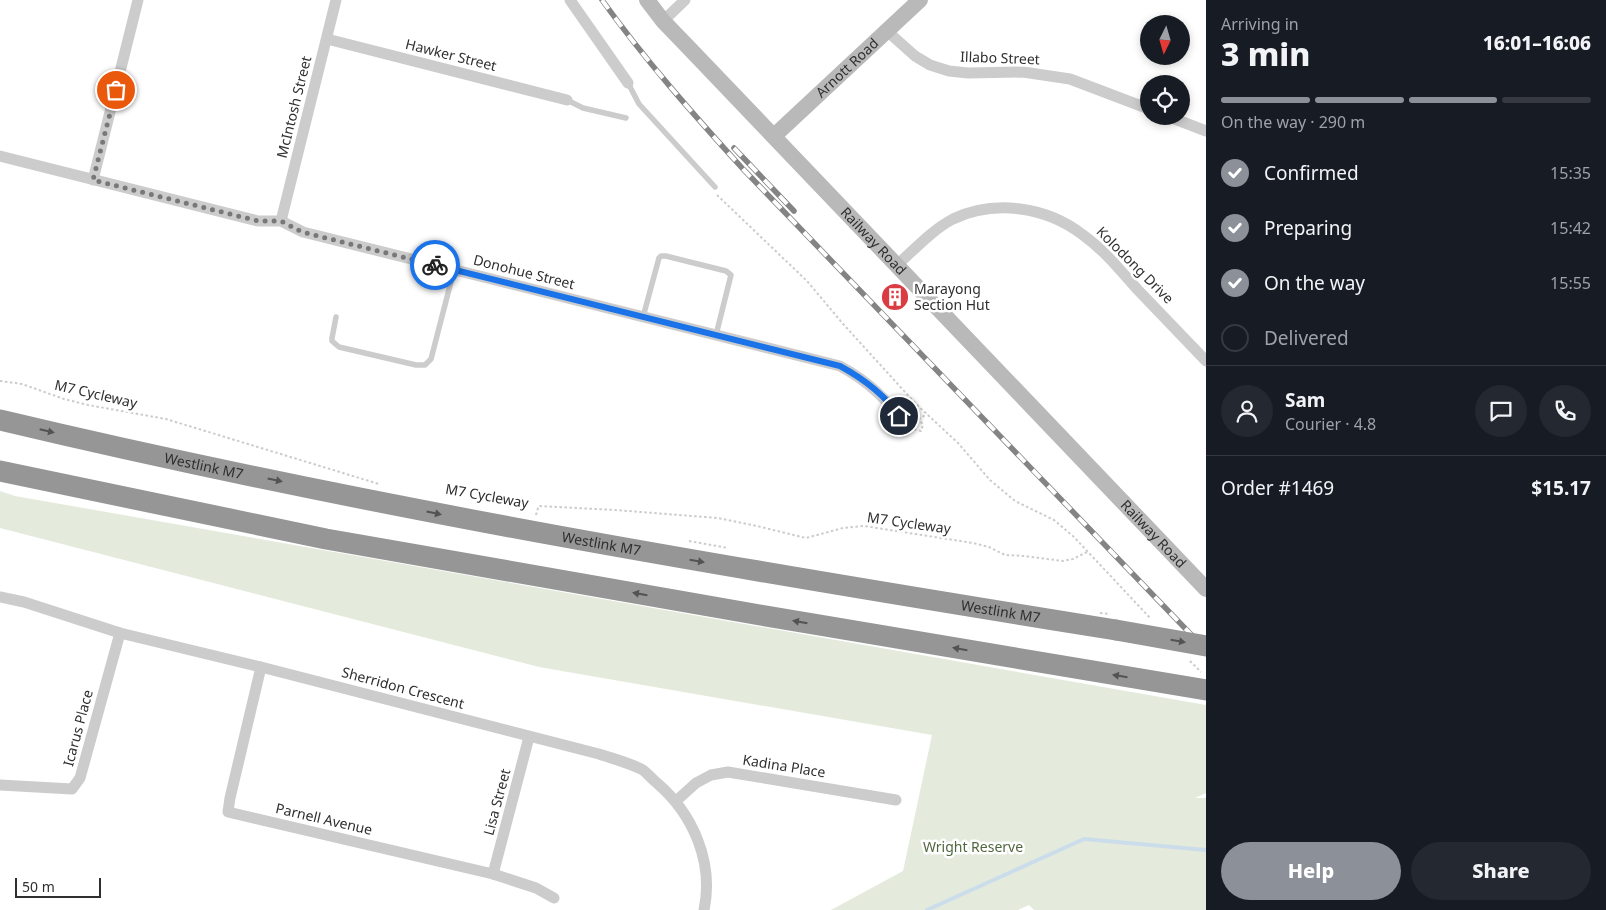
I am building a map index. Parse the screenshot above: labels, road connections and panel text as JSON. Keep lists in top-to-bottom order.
{
  "streets": {
    "highway": ["Westlink M7"],
    "street": [
      "Hawker Street",
      "Illabo Street",
      "Arnott Road",
      "McIntosh Street",
      "Railway Road",
      "Kolodong Drive",
      "Donohue Street",
      "Sherridon Crescent",
      "Icarus Place",
      "Kadina Place",
      "Lisa Street",
      "Parnell Avenue"
    ],
    "path": ["M7 Cycleway"]
  },
  "crossings": [
    ["Hawker Street", "McIntosh Street"],
    ["Illabo Street", "Arnott Road"],
    ["Arnott Road", "Railway Road"],
    ["McIntosh Street", "Donohue Street"],
    ["Railway Road", "Kolodong Drive"],
    ["Sherridon Crescent", "Icarus Place"],
    ["Sherridon Crescent", "Kadina Place"],
    ["Sherridon Crescent", "Lisa Street"],
    ["Sherridon Crescent", "Parnell Avenue"],
    ["Lisa Street", "Parnell Avenue"]
  ],
  "parks": ["Wright Reserve"],
  "places": {
    "building": ["Marayong Section Hut"]
  },
  "scale_bar": "50 m",
  "north": "bottom",
  "page": {
    "heading": ["3 min", "Arriving in", "16:01–16:06"],
    "panel": [
      "Sam",
      "Courier · 4.8",
      "Order #1469",
      "$15.17"
    ],
    "bar": "On the way · 290 m",
    "list": [
      ["Confirmed", "15:35"],
      ["Preparing", "15:42"],
      ["On the way", "15:55"],
      "Delivered"
    ],
    "buttons": ["Help", "Share"],
    "scale": "50 m"
  }
}
